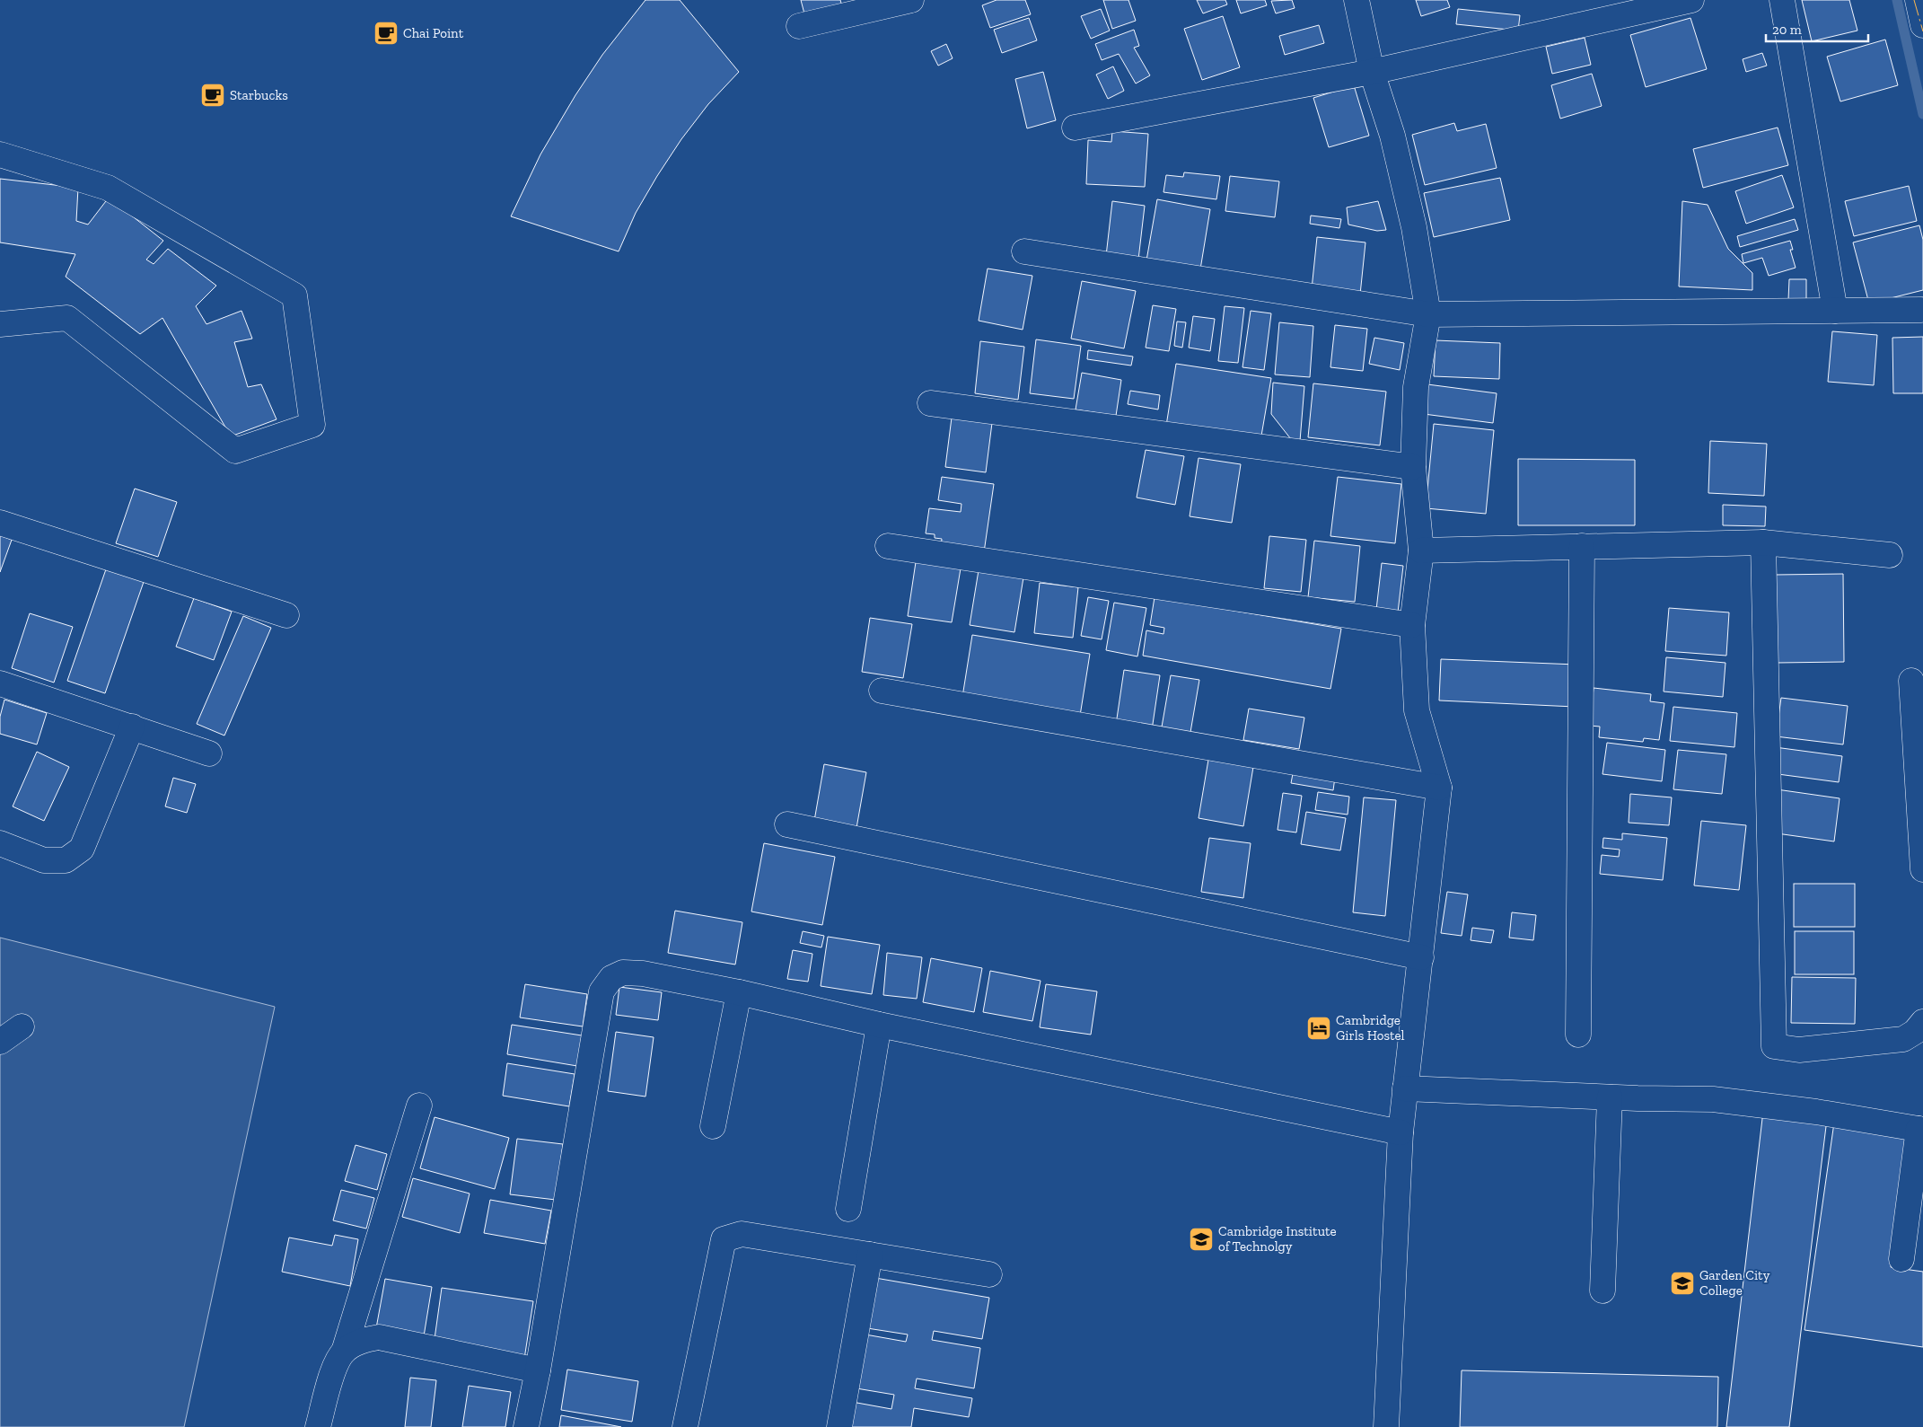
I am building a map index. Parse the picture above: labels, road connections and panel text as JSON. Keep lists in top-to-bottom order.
{
  "places": {
    "cafe": ["Chai Point", "Starbucks"],
    "hotel": ["Cambridge Girls Hostel"],
    "school or university": ["Cambridge Institute of Technolgy", "Garden City College"]
  },
  "scale_bar": "20 m"
}
